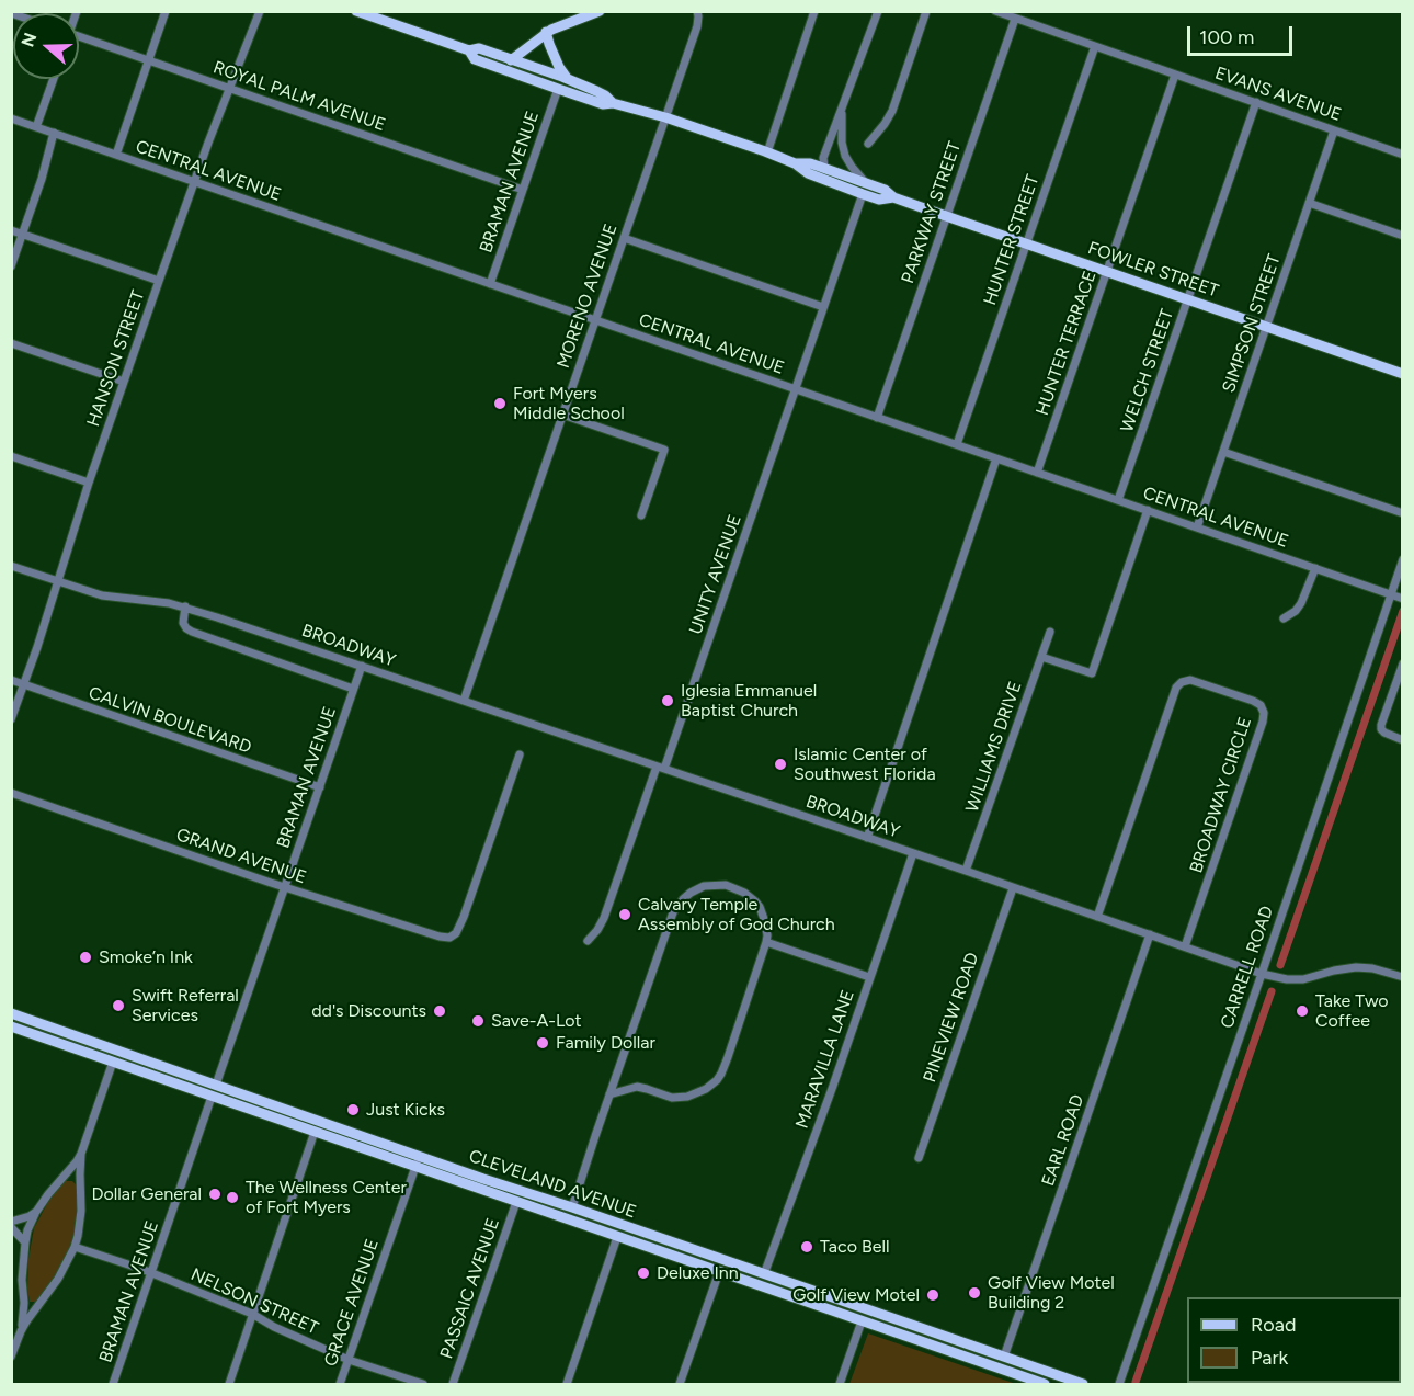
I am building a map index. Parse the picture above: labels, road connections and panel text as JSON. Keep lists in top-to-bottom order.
{
  "streets": {
    "main road": ["FOWLER STREET", "CLEVELAND AVENUE"],
    "street": [
      "EVANS AVENUE",
      "ROYAL PALM AVENUE",
      "CENTRAL AVENUE",
      "BRAMAN AVENUE",
      "PARKWAY STREET",
      "HUNTER STREET",
      "MORENO AVENUE",
      "SIMPSON STREET",
      "HUNTER TERRACE",
      "HANSON STREET",
      "WELCH STREET",
      "UNITY AVENUE",
      "BROADWAY",
      "CALVIN BOULEVARD",
      "WILLIAMS DRIVE",
      "BROADWAY CIRCLE",
      "GRAND AVENUE",
      "CARRELL ROAD",
      "PINEVIEW ROAD",
      "MARAVILLA LANE",
      "EARL ROAD",
      "PASSAIC AVENUE",
      "NELSON STREET",
      "GRACE AVENUE"
    ]
  },
  "crossings": [
    ["EVANS AVENUE", "PARKWAY STREET"],
    ["EVANS AVENUE", "HUNTER STREET"],
    ["EVANS AVENUE", "SIMPSON STREET"],
    ["EVANS AVENUE", "HUNTER TERRACE"],
    ["EVANS AVENUE", "WELCH STREET"],
    ["ROYAL PALM AVENUE", "BRAMAN AVENUE"],
    ["ROYAL PALM AVENUE", "HANSON STREET"],
    ["CENTRAL AVENUE", "BRAMAN AVENUE"],
    ["CENTRAL AVENUE", "PARKWAY STREET"],
    ["CENTRAL AVENUE", "HUNTER STREET"],
    ["CENTRAL AVENUE", "MORENO AVENUE"],
    ["CENTRAL AVENUE", "SIMPSON STREET"],
    ["CENTRAL AVENUE", "HUNTER TERRACE"],
    ["CENTRAL AVENUE", "HANSON STREET"],
    ["CENTRAL AVENUE", "WELCH STREET"],
    ["CENTRAL AVENUE", "UNITY AVENUE"],
    ["CENTRAL AVENUE", "CARRELL ROAD"],
    ["BRAMAN AVENUE", "FOWLER STREET"],
    ["BRAMAN AVENUE", "BROADWAY"],
    ["BRAMAN AVENUE", "CALVIN BOULEVARD"],
    ["BRAMAN AVENUE", "GRAND AVENUE"],
    ["BRAMAN AVENUE", "CLEVELAND AVENUE"],
    ["BRAMAN AVENUE", "NELSON STREET"],
    ["PARKWAY STREET", "FOWLER STREET"],
    ["HUNTER STREET", "FOWLER STREET"],
    ["FOWLER STREET", "MORENO AVENUE"],
    ["FOWLER STREET", "SIMPSON STREET"],
    ["FOWLER STREET", "HUNTER TERRACE"],
    ["FOWLER STREET", "WELCH STREET"],
    ["FOWLER STREET", "UNITY AVENUE"],
    ["MORENO AVENUE", "BROADWAY"],
    ["HANSON STREET", "BROADWAY"],
    ["HANSON STREET", "CALVIN BOULEVARD"],
    ["UNITY AVENUE", "BROADWAY"],
    ["BROADWAY", "WILLIAMS DRIVE"],
    ["BROADWAY", "BROADWAY CIRCLE"],
    ["BROADWAY", "CARRELL ROAD"],
    ["BROADWAY", "PINEVIEW ROAD"],
    ["BROADWAY", "MARAVILLA LANE"],
    ["BROADWAY", "EARL ROAD"],
    ["MARAVILLA LANE", "CLEVELAND AVENUE"],
    ["EARL ROAD", "CLEVELAND AVENUE"],
    ["CLEVELAND AVENUE", "PASSAIC AVENUE"],
    ["CLEVELAND AVENUE", "GRACE AVENUE"],
    ["NELSON STREET", "GRACE AVENUE"]
  ],
  "places": [
    "Fort Myers Middle School",
    "Iglesia Emmanuel Baptist Church",
    "Islamic Center of Southwest Florida",
    "Calvary Temple Assembly of God Church",
    "Smoke’n Ink",
    "Swift Referral Services",
    "dd's Discounts",
    "Take Two Coffee",
    "Save-A-Lot",
    "Family Dollar",
    "Just Kicks",
    "Dollar General",
    "The Wellness Center of Fort Myers",
    "Taco Bell",
    "Deluxe Inn",
    "Golf View Motel Building 2",
    "Golf View Motel"
  ],
  "legend": ["Road", "Park"],
  "scale_bar": "100 m",
  "north": "left"
}
